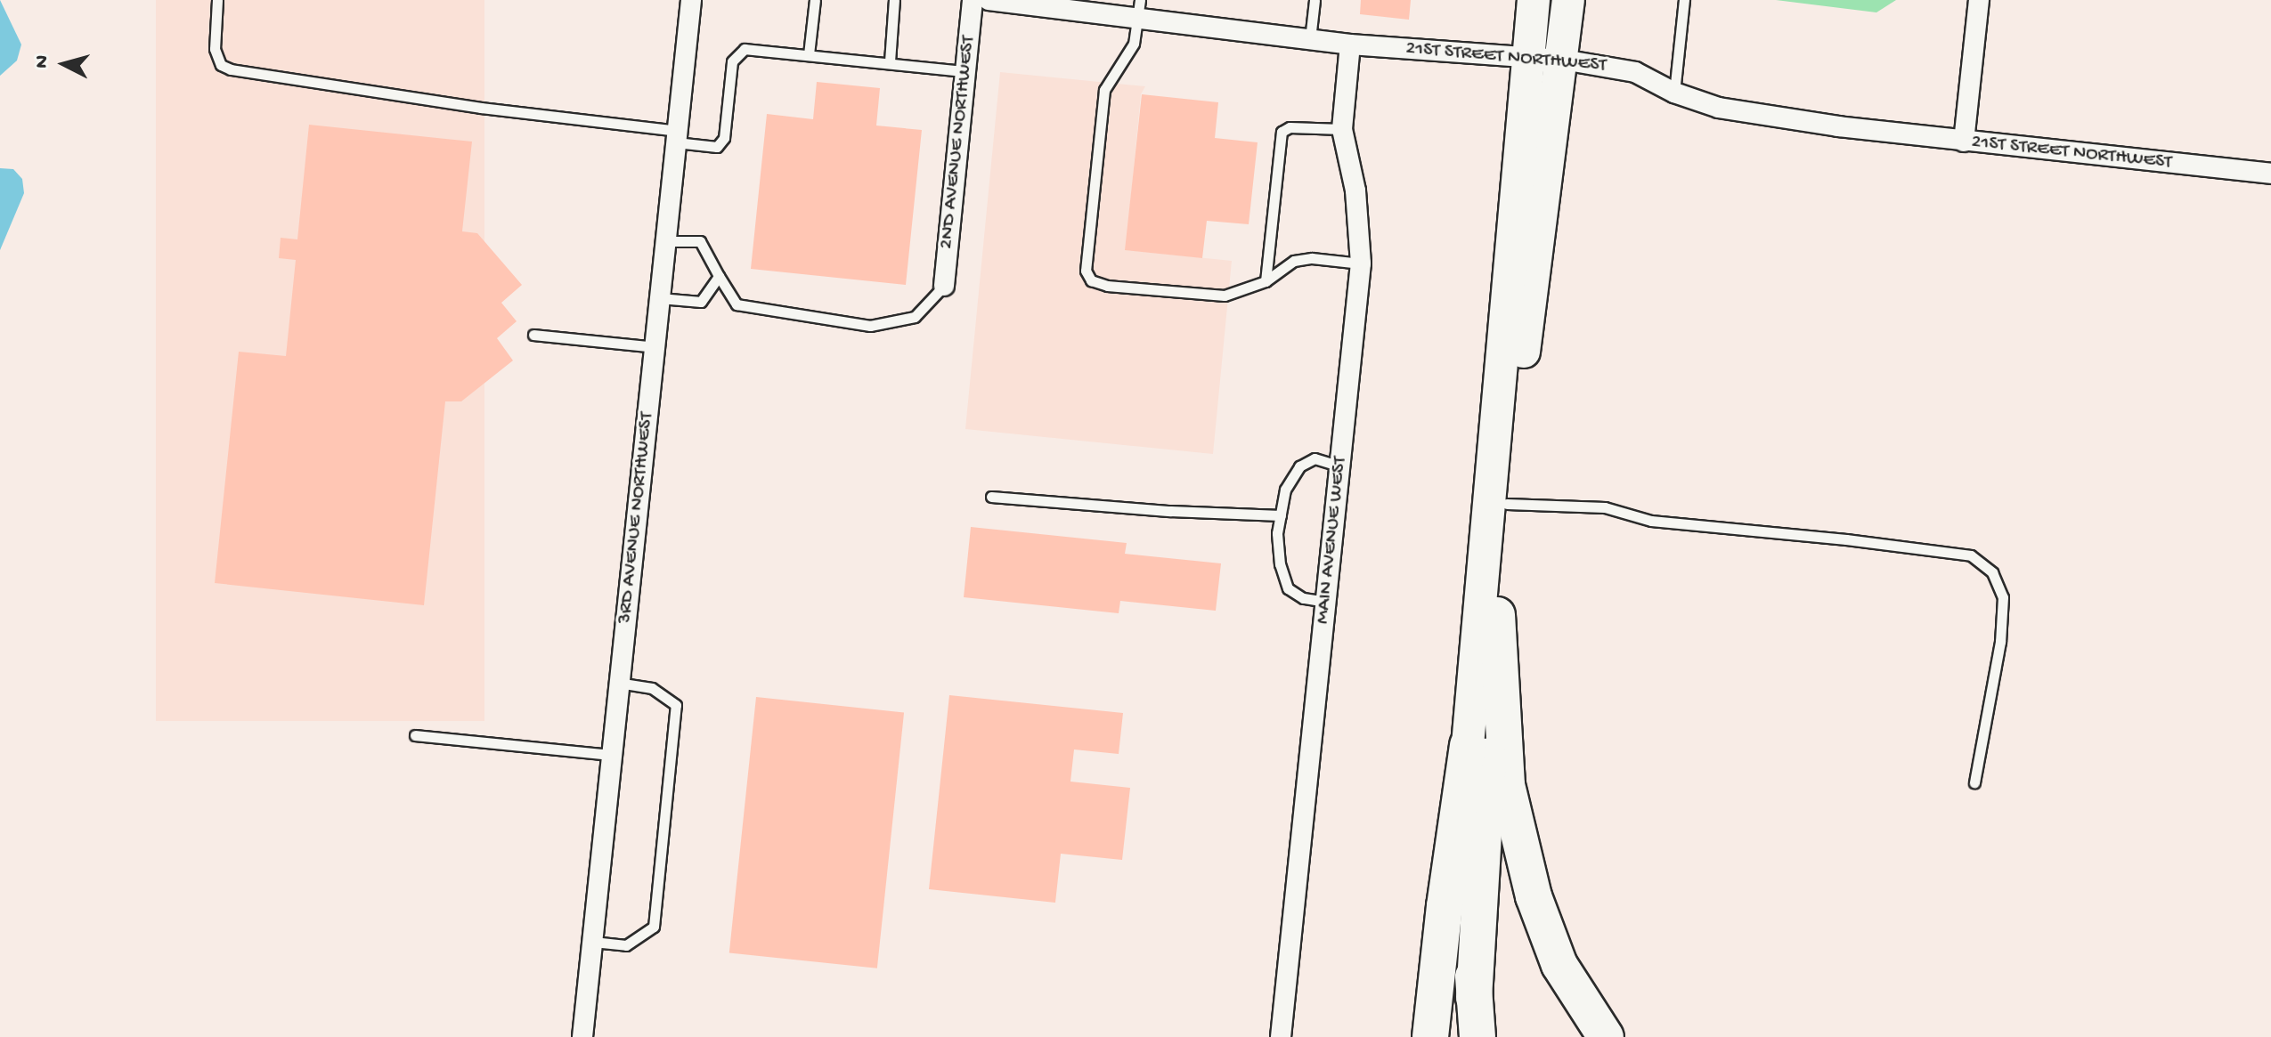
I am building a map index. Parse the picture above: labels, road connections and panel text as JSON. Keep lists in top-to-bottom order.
{
  "streets": {
    "street": [
      "21ST STREET NORTHWEST",
      "2ND AVENUE NORTHWEST",
      "3RD AVENUE NORTHWEST",
      "MAIN AVENUE WEST"
    ]
  },
  "crossings": [
    ["21ST STREET NORTHWEST", "MAIN AVENUE WEST"]
  ],
  "north": "left"
}
